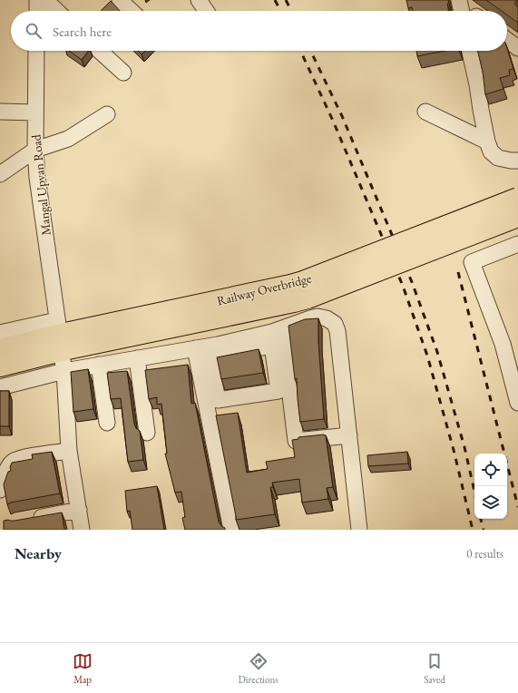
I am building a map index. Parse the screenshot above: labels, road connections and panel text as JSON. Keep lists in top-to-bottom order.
{
  "streets": {
    "main road": ["Railway Overbridge"],
    "street": ["Mangal Upvan Road"]
  },
  "page": {
    "search": "Search here",
    "heading": ["Nearby", "0 results"],
    "nav": ["Map", "Directions", "Saved"]
  }
}
